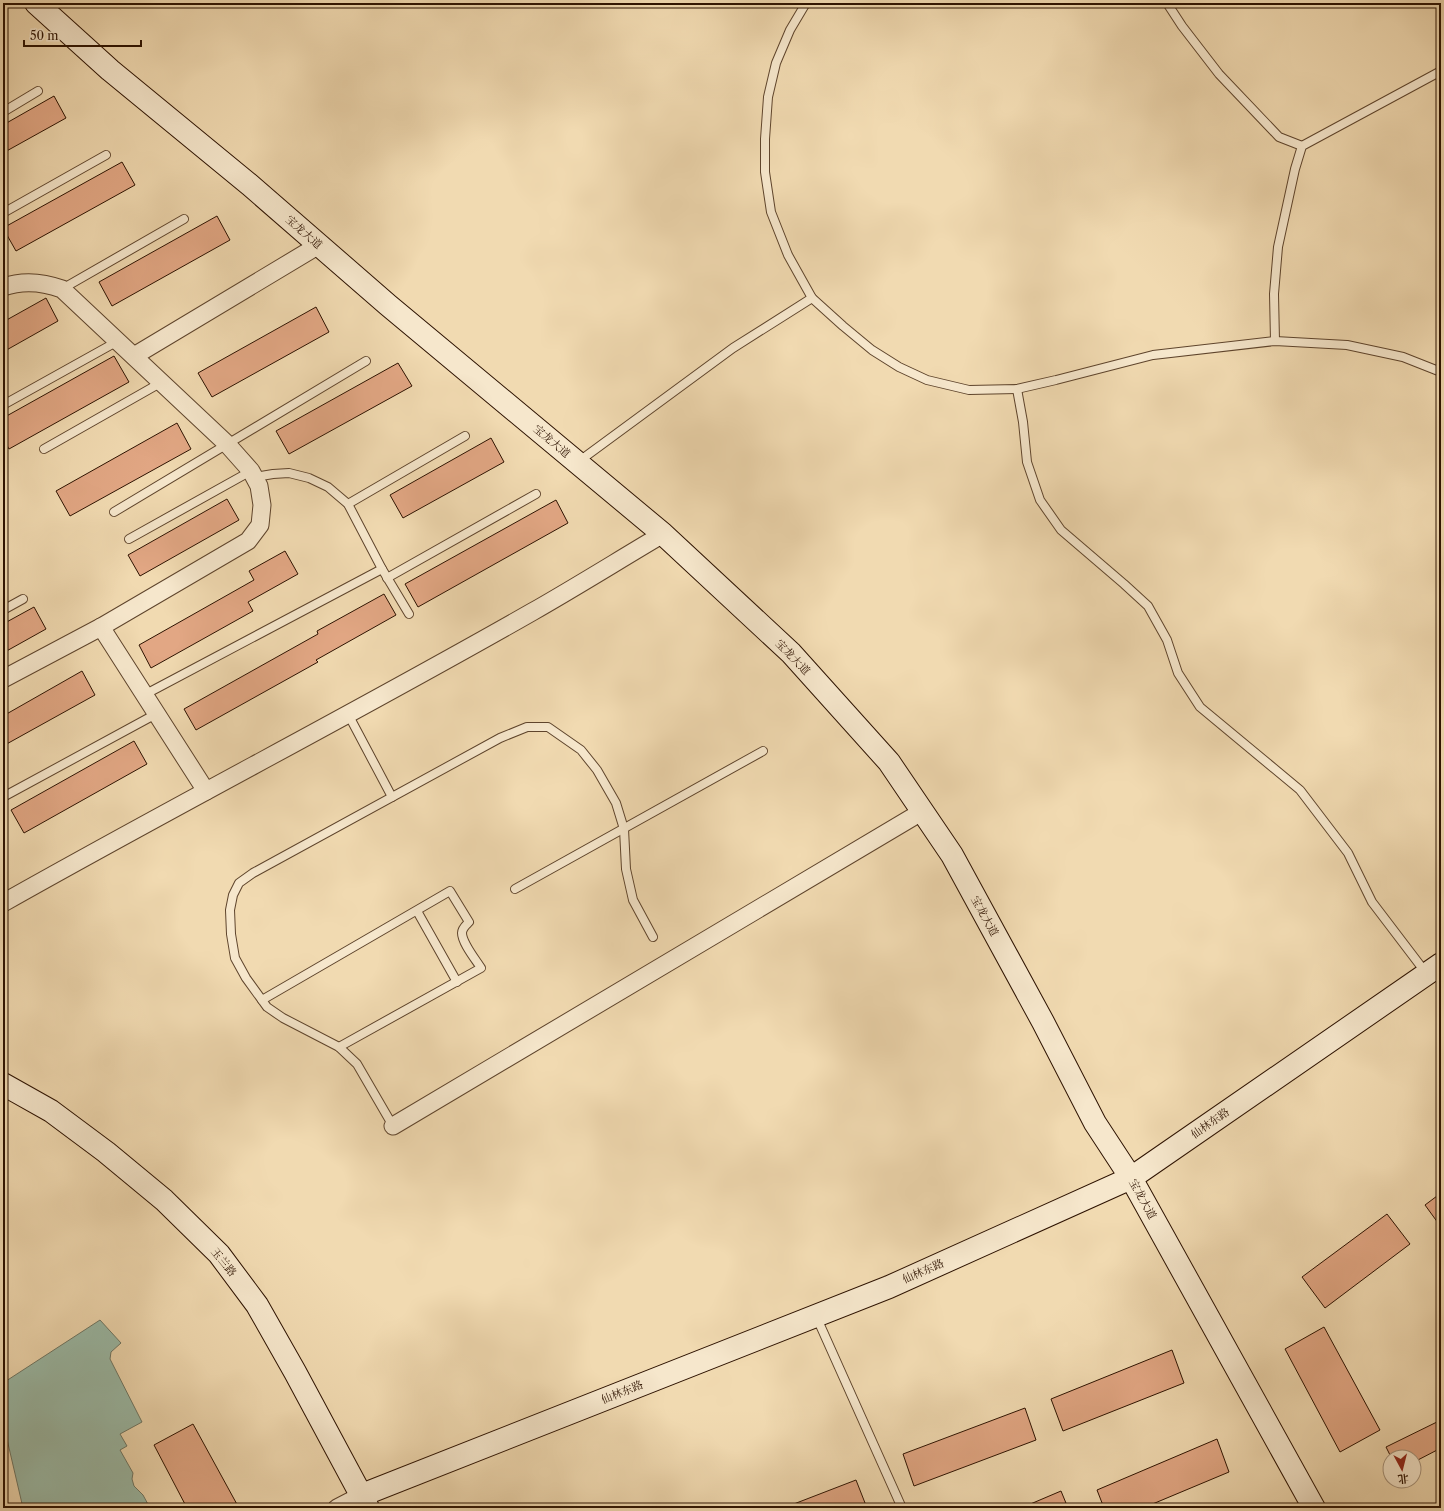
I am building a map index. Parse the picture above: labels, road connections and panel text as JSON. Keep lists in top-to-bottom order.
{
  "streets": {
    "street": ["宝龙大道", "仙林东路", "玉兰路"]
  },
  "crossings": [
    ["宝龙大道", "仙林东路"],
    ["仙林东路", "玉兰路"]
  ],
  "scale_bar": "50 m",
  "north": "bottom"
}
